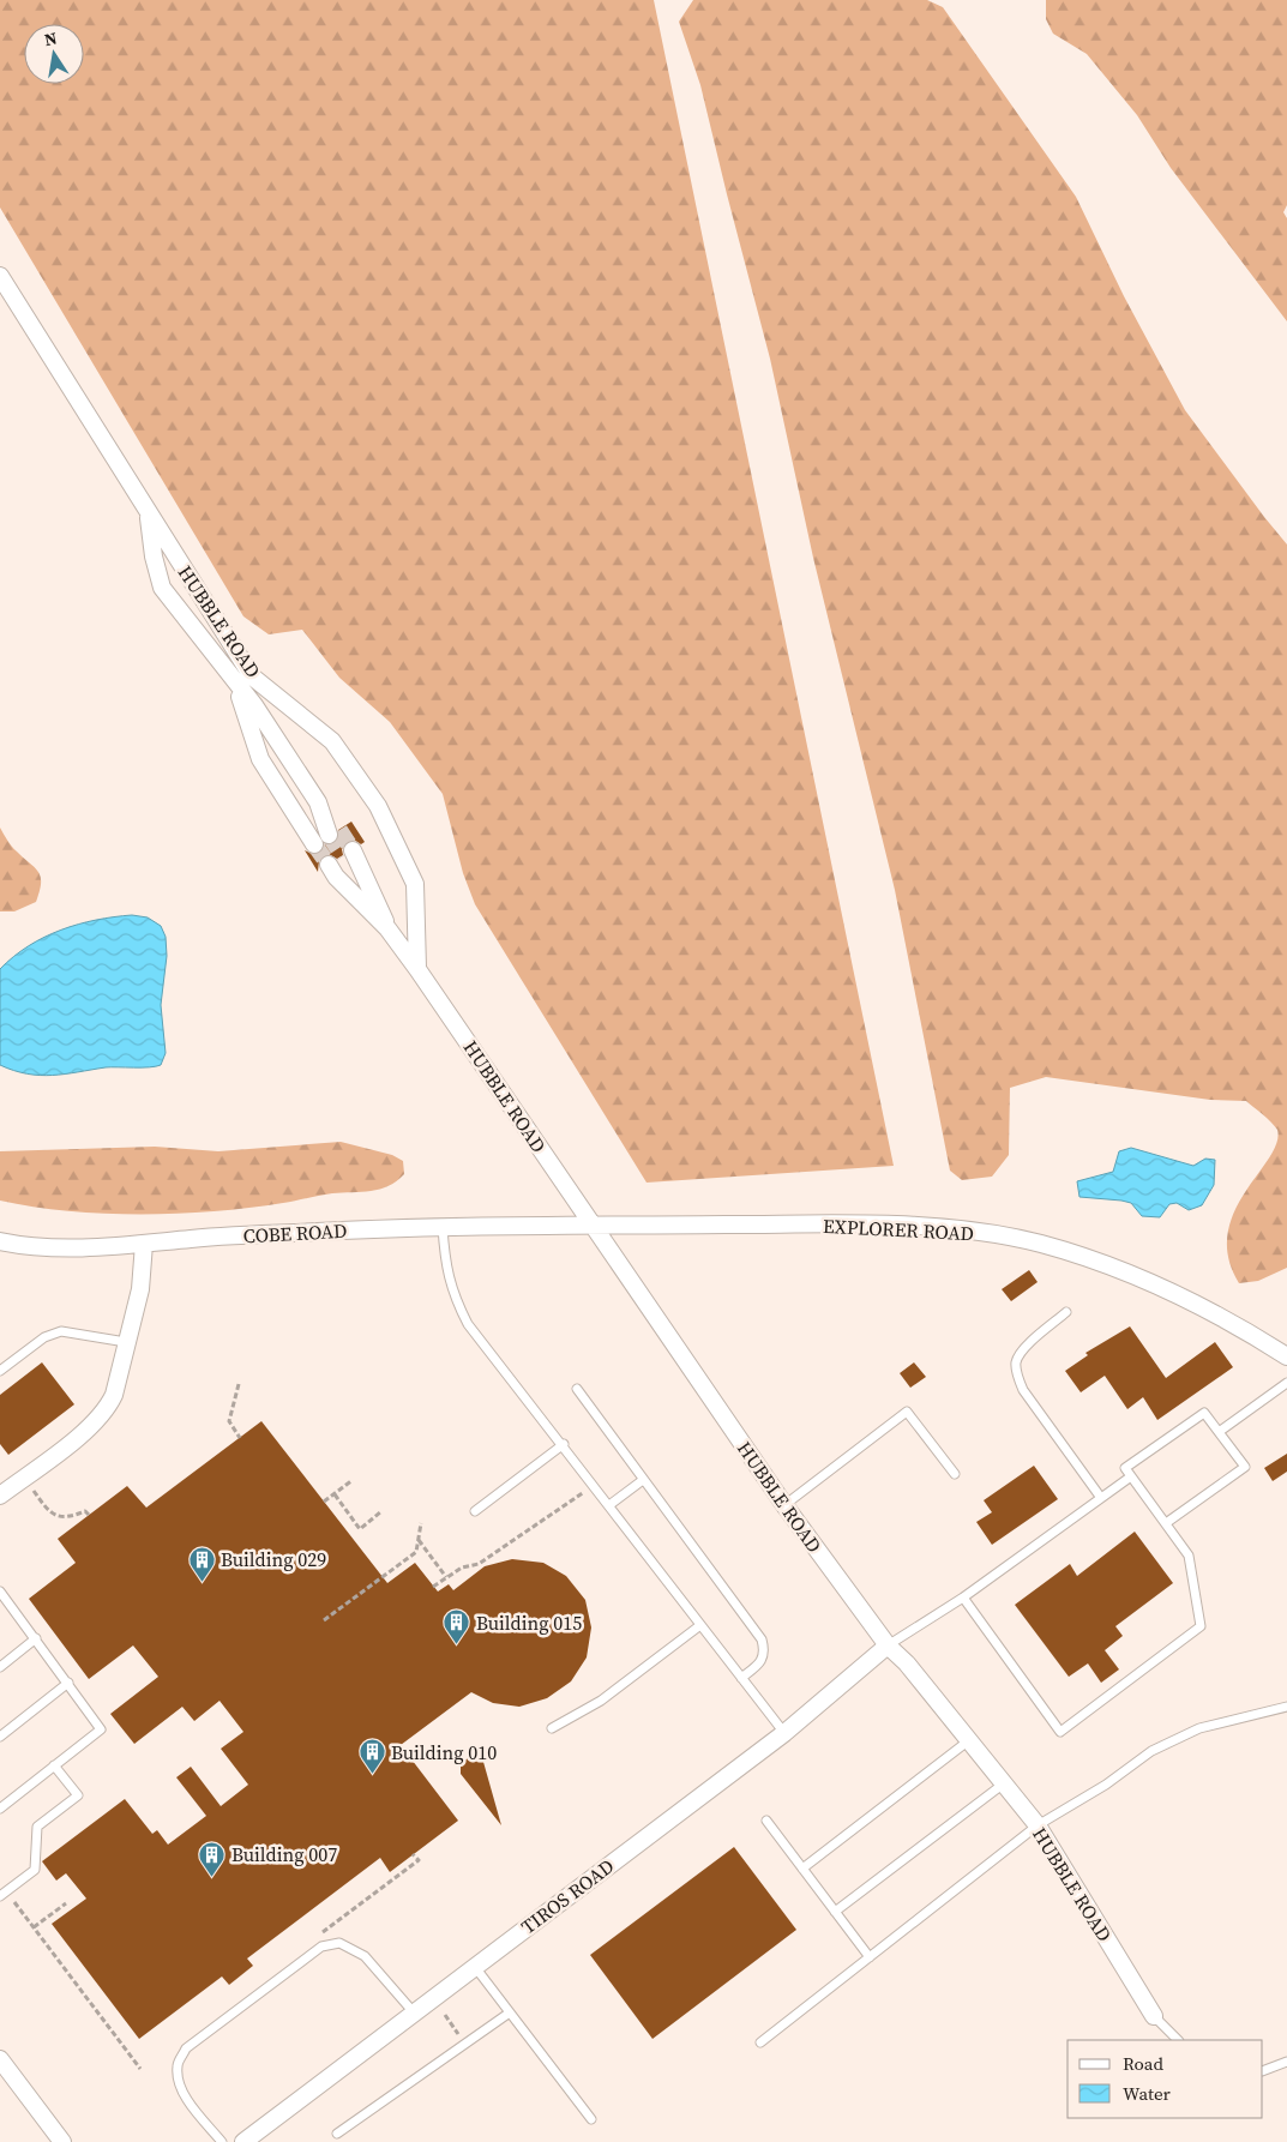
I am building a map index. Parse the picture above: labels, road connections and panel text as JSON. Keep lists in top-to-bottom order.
{
  "streets": {
    "street": [
      "HUBBLE ROAD",
      "EXPLORER ROAD",
      "COBE ROAD",
      "TIROS ROAD"
    ]
  },
  "crossings": [
    ["HUBBLE ROAD", "EXPLORER ROAD"],
    ["HUBBLE ROAD", "COBE ROAD"],
    ["HUBBLE ROAD", "TIROS ROAD"],
    ["EXPLORER ROAD", "COBE ROAD"]
  ],
  "places": {
    "building": [
      "Building 029",
      "Building 015",
      "Building 010",
      "Building 007"
    ]
  },
  "legend": ["Road", "Water"],
  "north": "top"
}
